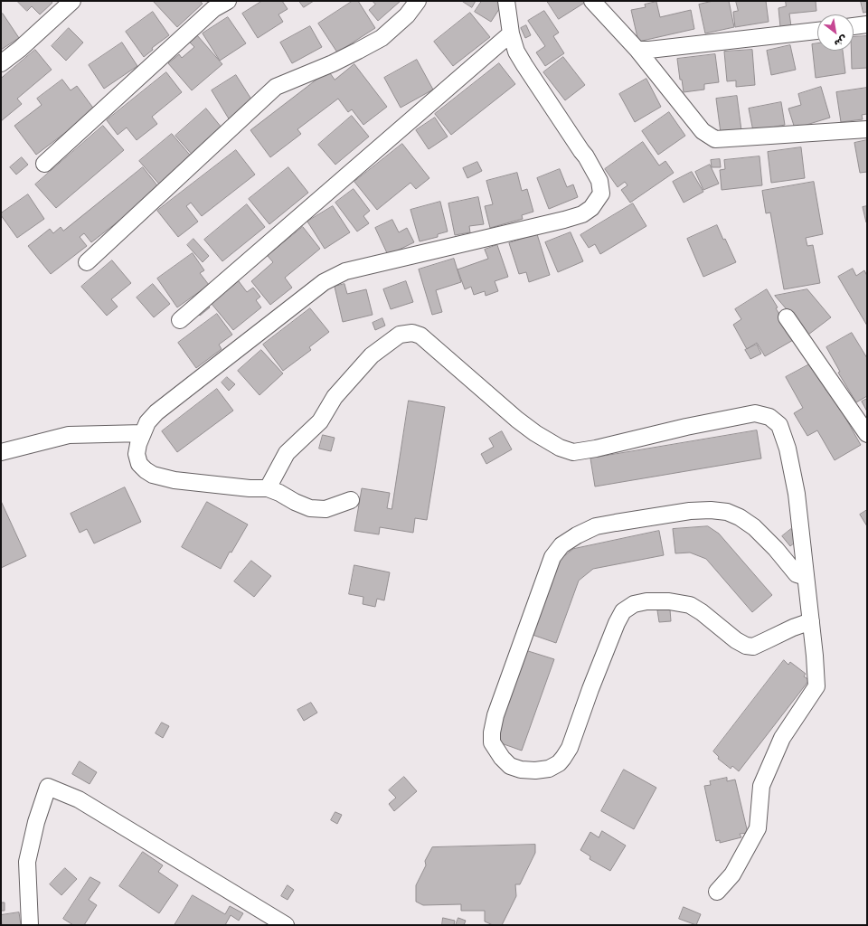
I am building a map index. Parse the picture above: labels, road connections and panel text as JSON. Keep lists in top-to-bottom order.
{
  "north": "bottom right"
}
